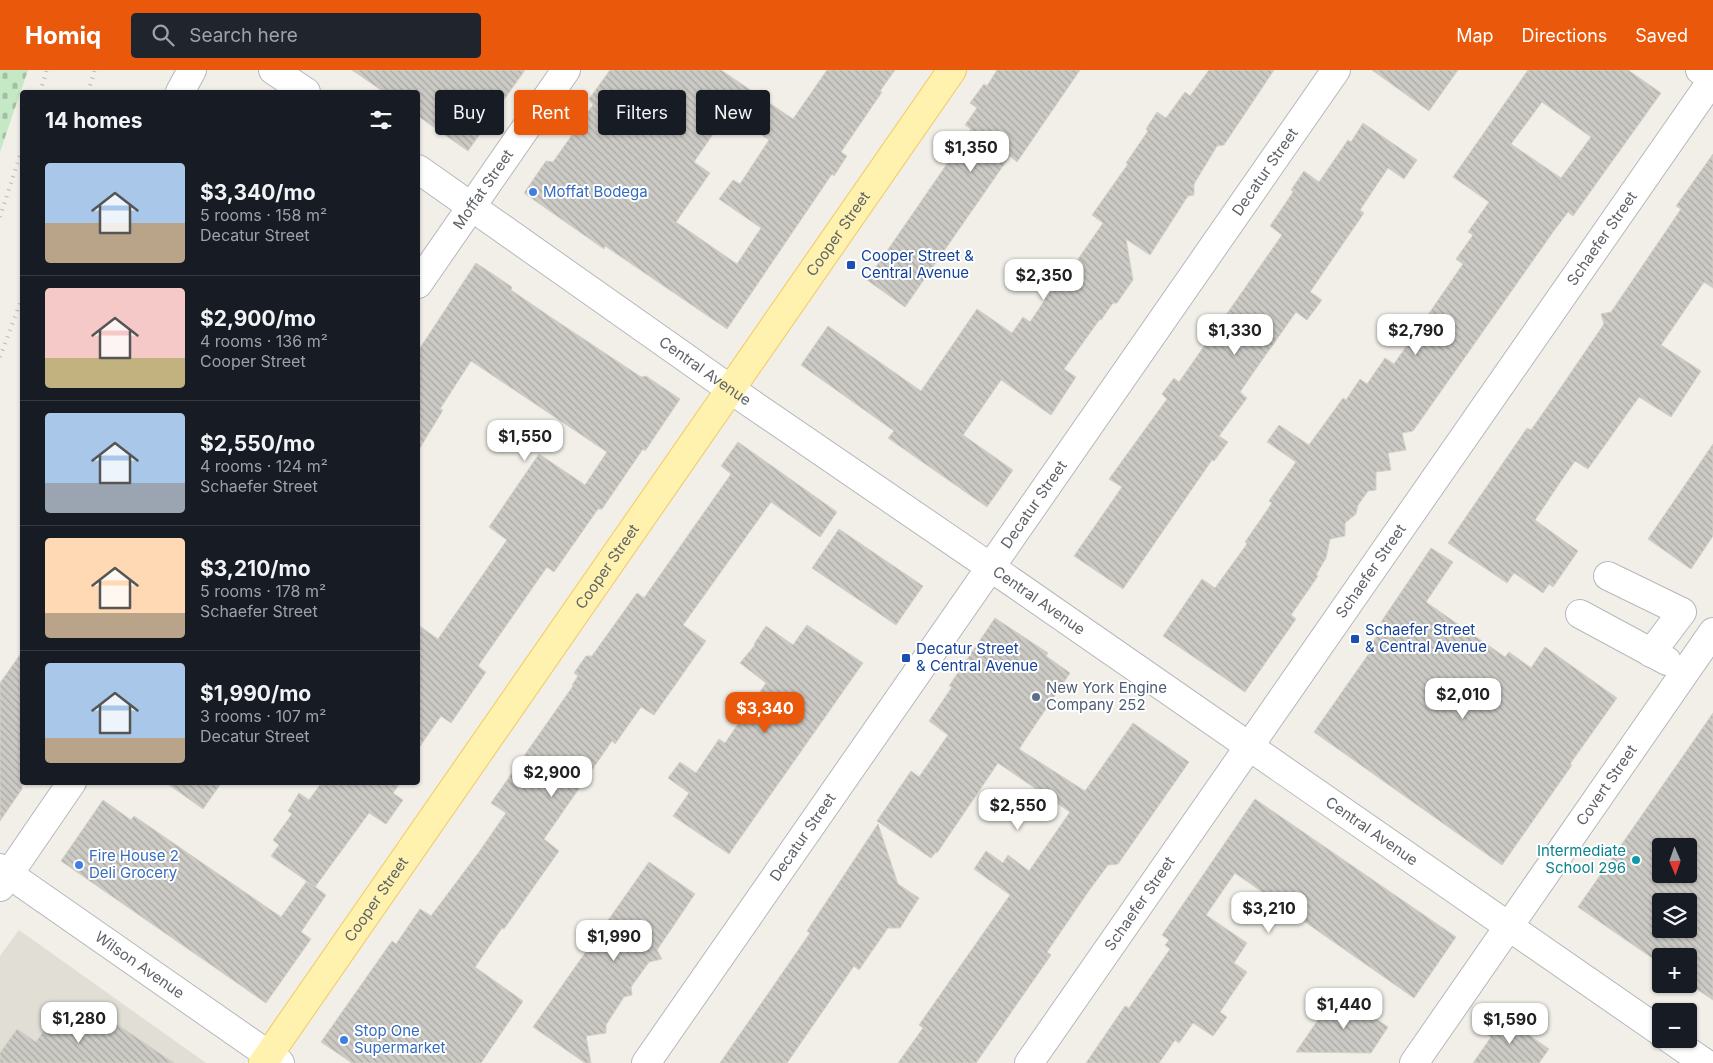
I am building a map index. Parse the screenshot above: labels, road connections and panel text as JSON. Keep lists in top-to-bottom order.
{
  "streets": {
    "main road": ["Cooper Street"],
    "street": [
      "Decatur Street",
      "Moffat Street",
      "Schaefer Street",
      "Central Avenue",
      "Covert Street",
      "Wilson Avenue"
    ]
  },
  "crossings": [
    ["Decatur Street", "Central Avenue"],
    ["Moffat Street", "Central Avenue"],
    ["Cooper Street", "Central Avenue"],
    ["Cooper Street", "Wilson Avenue"],
    ["Schaefer Street", "Central Avenue"],
    ["Central Avenue", "Covert Street"]
  ],
  "places": {
    "other": [
      "Moffat Bodega",
      "New York Engine Company 252",
      "Intermediate School 296",
      "Fire House 2 Deli Grocery",
      "Stop One Supermarket"
    ],
    "transit": ["Cooper Street & Central Avenue", "Schaefer Street & Central Avenue", "Decatur Street & Central Avenue"]
  },
  "north": "bottom",
  "page": {
    "header": "Homiq",
    "search": "Search here",
    "nav": ["Map", "Directions", "Saved"],
    "chip": [
      "Buy",
      "Rent",
      "Filters",
      "New"
    ],
    "heading": "14 homes",
    "price": [
      "$1,350",
      "$2,350",
      "$1,330",
      "$2,790",
      "$1,550",
      "$2,010",
      "$3,340",
      "$2,900",
      "$2,550",
      "$3,210",
      "$1,990",
      "$1,440",
      "$1,280",
      "$1,590"
    ],
    "list": [
      {
        "name": "$3,340/mo",
        "note": "5 rooms · 158 m² · Decatur Street"
      },
      {
        "name": "$2,900/mo",
        "note": "4 rooms · 136 m² · Cooper Street"
      },
      {
        "name": "$2,550/mo",
        "note": "4 rooms · 124 m² · Schaefer Street"
      },
      {
        "name": "$3,210/mo",
        "note": "5 rooms · 178 m² · Schaefer Street"
      },
      {
        "name": "$1,990/mo",
        "note": "3 rooms · 107 m² · Decatur Street"
      }
    ],
    "map_buttons": ["+", "−"]
  }
}
